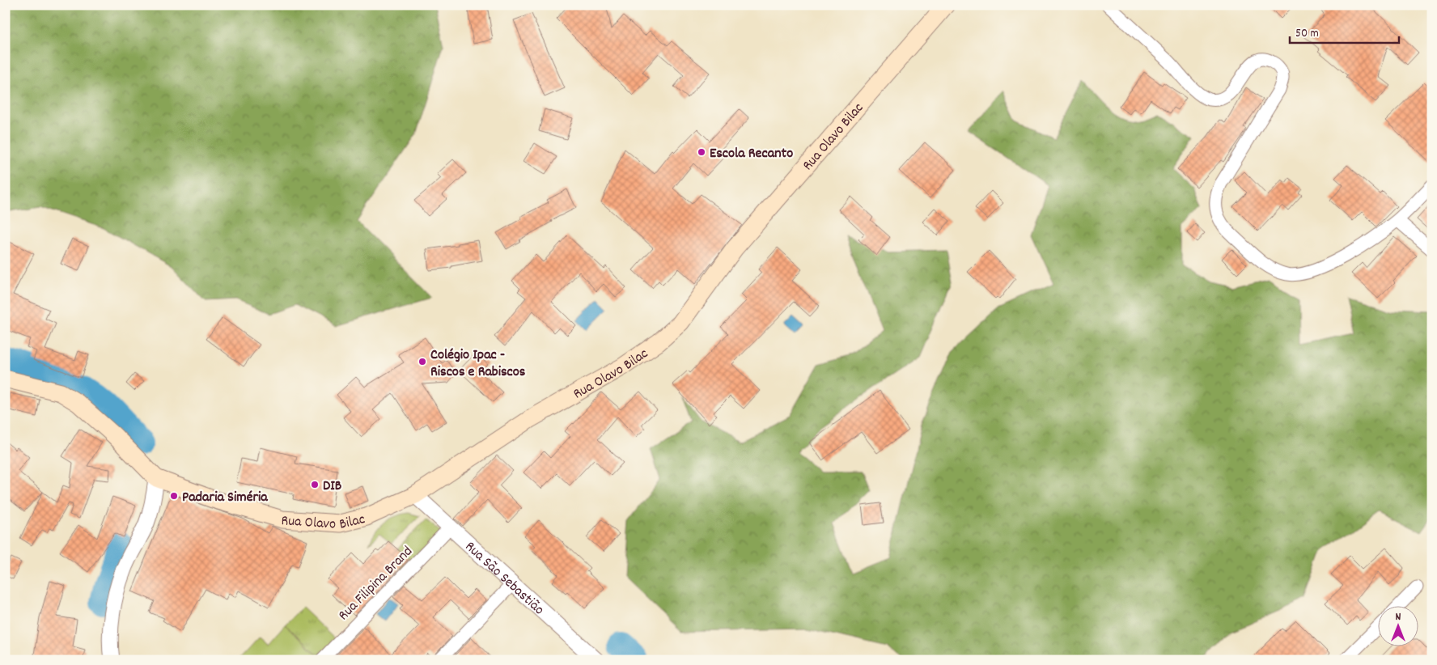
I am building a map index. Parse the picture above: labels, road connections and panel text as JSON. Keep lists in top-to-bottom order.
{
  "streets": {
    "main road": ["Rua Olavo Bilac"],
    "street": ["Rua São Sebastião", "Rua Filipina Brand"]
  },
  "crossings": [
    ["Rua Olavo Bilac", "Rua São Sebastião"],
    ["Rua São Sebastião", "Rua Filipina Brand"]
  ],
  "places": [
    "Escola Recanto",
    "Colégio Ipac - Riscos e Rabiscos",
    "DIB",
    "Padaria Siméria"
  ],
  "scale_bar": "50 m",
  "north": "top"
}
